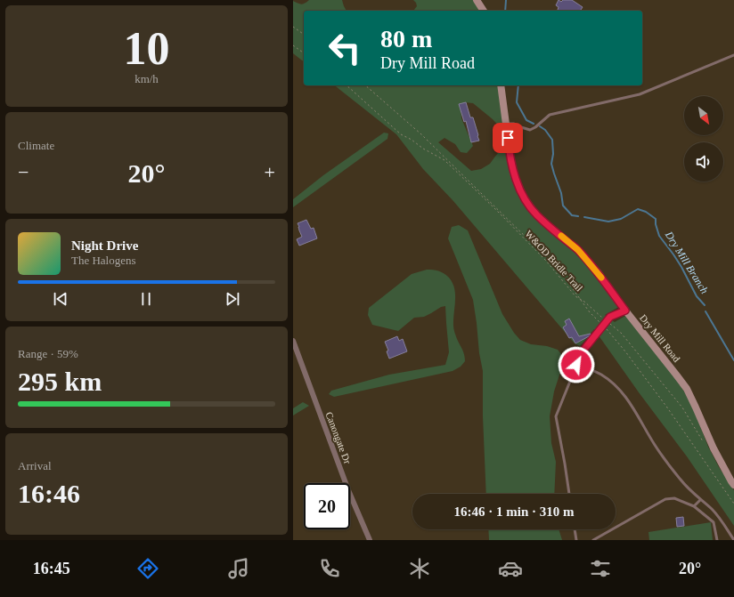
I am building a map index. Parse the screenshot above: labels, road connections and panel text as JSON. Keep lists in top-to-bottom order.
{
  "streets": {
    "street": ["Dry Mill Road", "Canongate Dr"],
    "path": ["W&OD Bridle Trail"]
  },
  "water": ["Dry Mill Branch"],
  "north": "bottom right",
  "page": {
    "tile": [
      ["10", "km/h"],
      "Climate",
      ["Range · 59%", "295 km"],
      ["Arrival", "16:46"]
    ],
    "turn": ["80 m", "Dry Mill Road"],
    "heat": ["−", "20°", "+"],
    "song": ["Night Drive", "The Halogens"],
    "limit": "20",
    "trip": "16:46 · 1 min · 310 m",
    "tabs": ["16:45", "20°"]
  }
}
